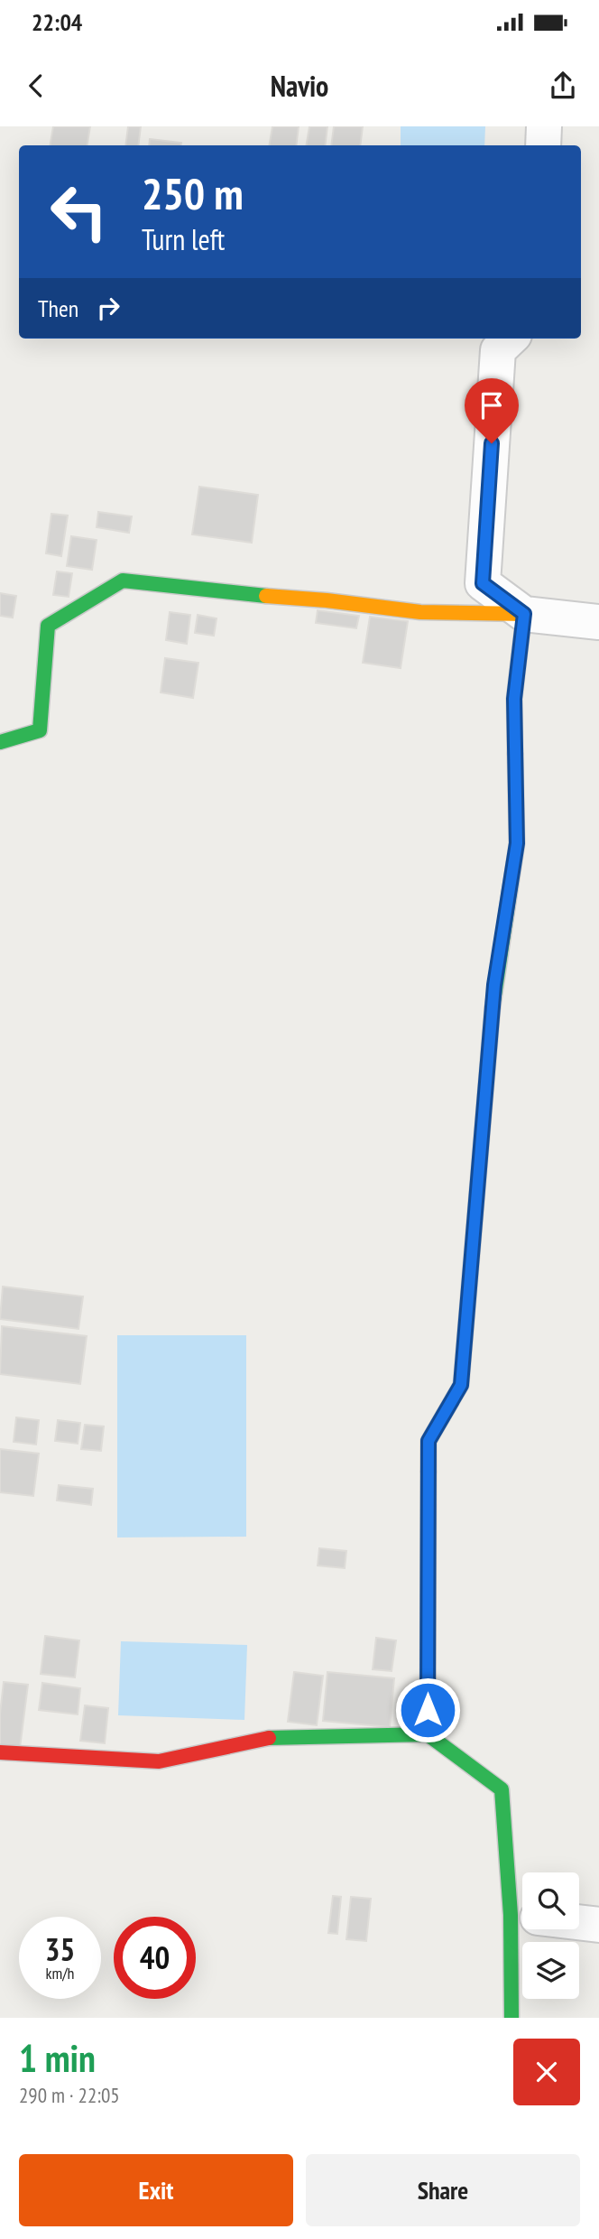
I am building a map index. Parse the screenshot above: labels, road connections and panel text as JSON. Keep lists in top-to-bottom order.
{
  "page": {
    "status": "22:04",
    "header": "Navio",
    "turn": ["250 m", "Turn left"],
    "then": "Then",
    "speed": "35 km/h",
    "limit": "40",
    "heading": ["1 min", "290 m · 22:05"],
    "buttons": ["Exit", "Share"]
  }
}
